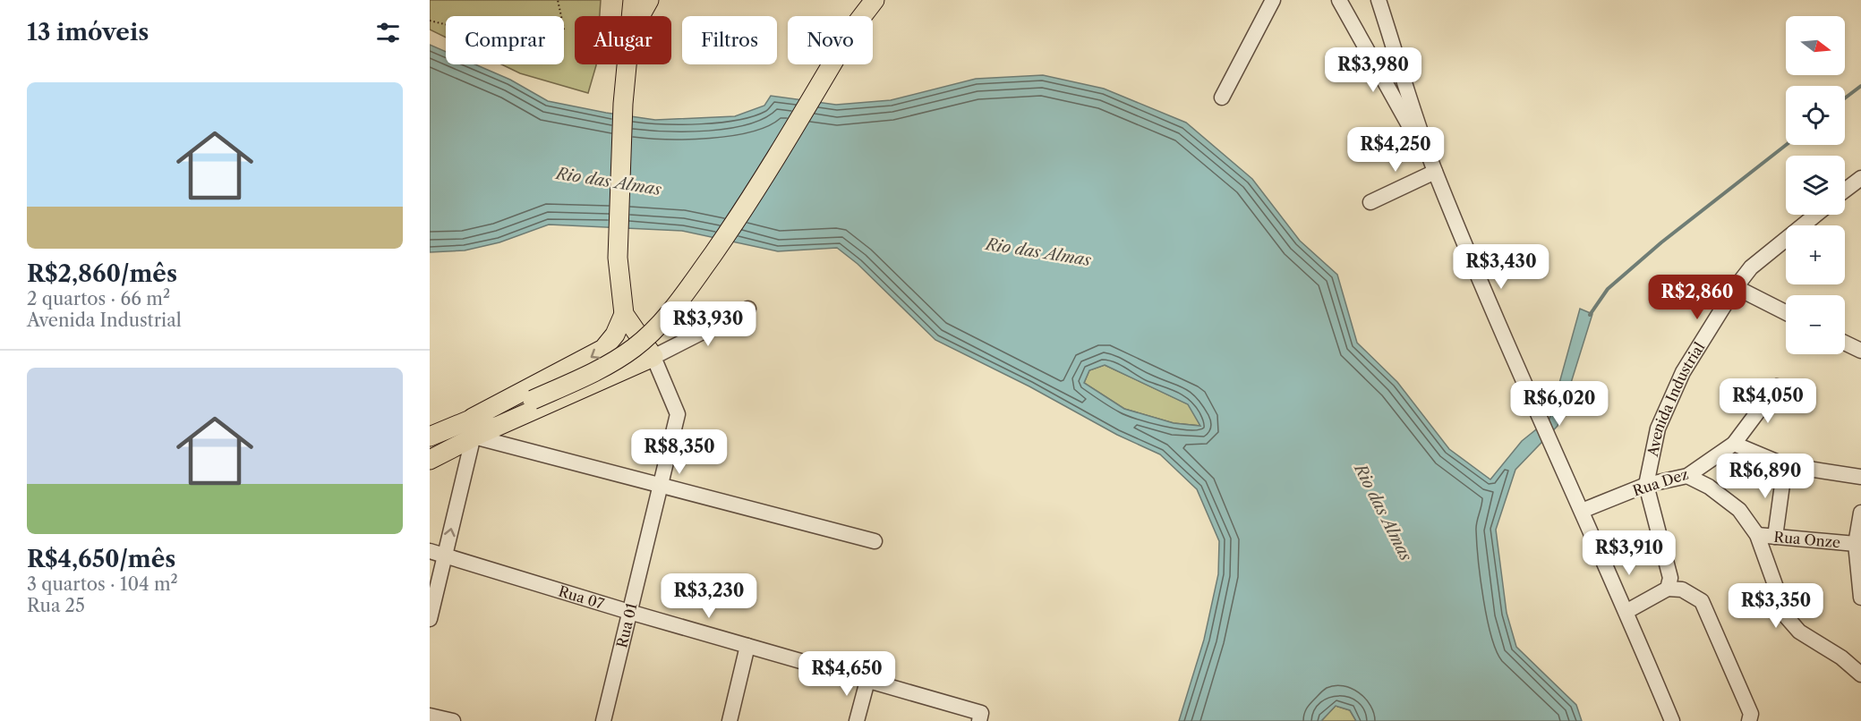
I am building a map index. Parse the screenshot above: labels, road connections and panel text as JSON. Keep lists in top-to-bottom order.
{
  "streets": {
    "main road": ["Rua 01"],
    "street": [
      "Avenida Industrial",
      "Rua Dez",
      "Rua Onze",
      "Rua 07"
    ]
  },
  "crossings": [
    ["Avenida Industrial", "Rua Dez"],
    ["Rua 07", "Rua 01"]
  ],
  "water": ["Rio das Almas"],
  "north": "right",
  "page": {
    "heading": "13 imóveis",
    "map_buttons": ["+", "−"],
    "chip": [
      "Comprar",
      "Alugar",
      "Filtros",
      "Novo"
    ],
    "price": [
      "R$3,980",
      "R$4,250",
      "R$3,430",
      "R$2,860",
      "R$3,930",
      "R$4,050",
      "R$6,020",
      "R$8,350",
      "R$6,890",
      "R$3,910",
      "R$3,230",
      "R$3,350",
      "R$4,650"
    ],
    "list": [
      {
        "name": "R$2,860/mês",
        "note": "2 quartos · 66 m² · Avenida Industrial"
      },
      {
        "name": "R$4,650/mês",
        "note": "3 quartos · 104 m² · Rua 25"
      }
    ]
  }
}
